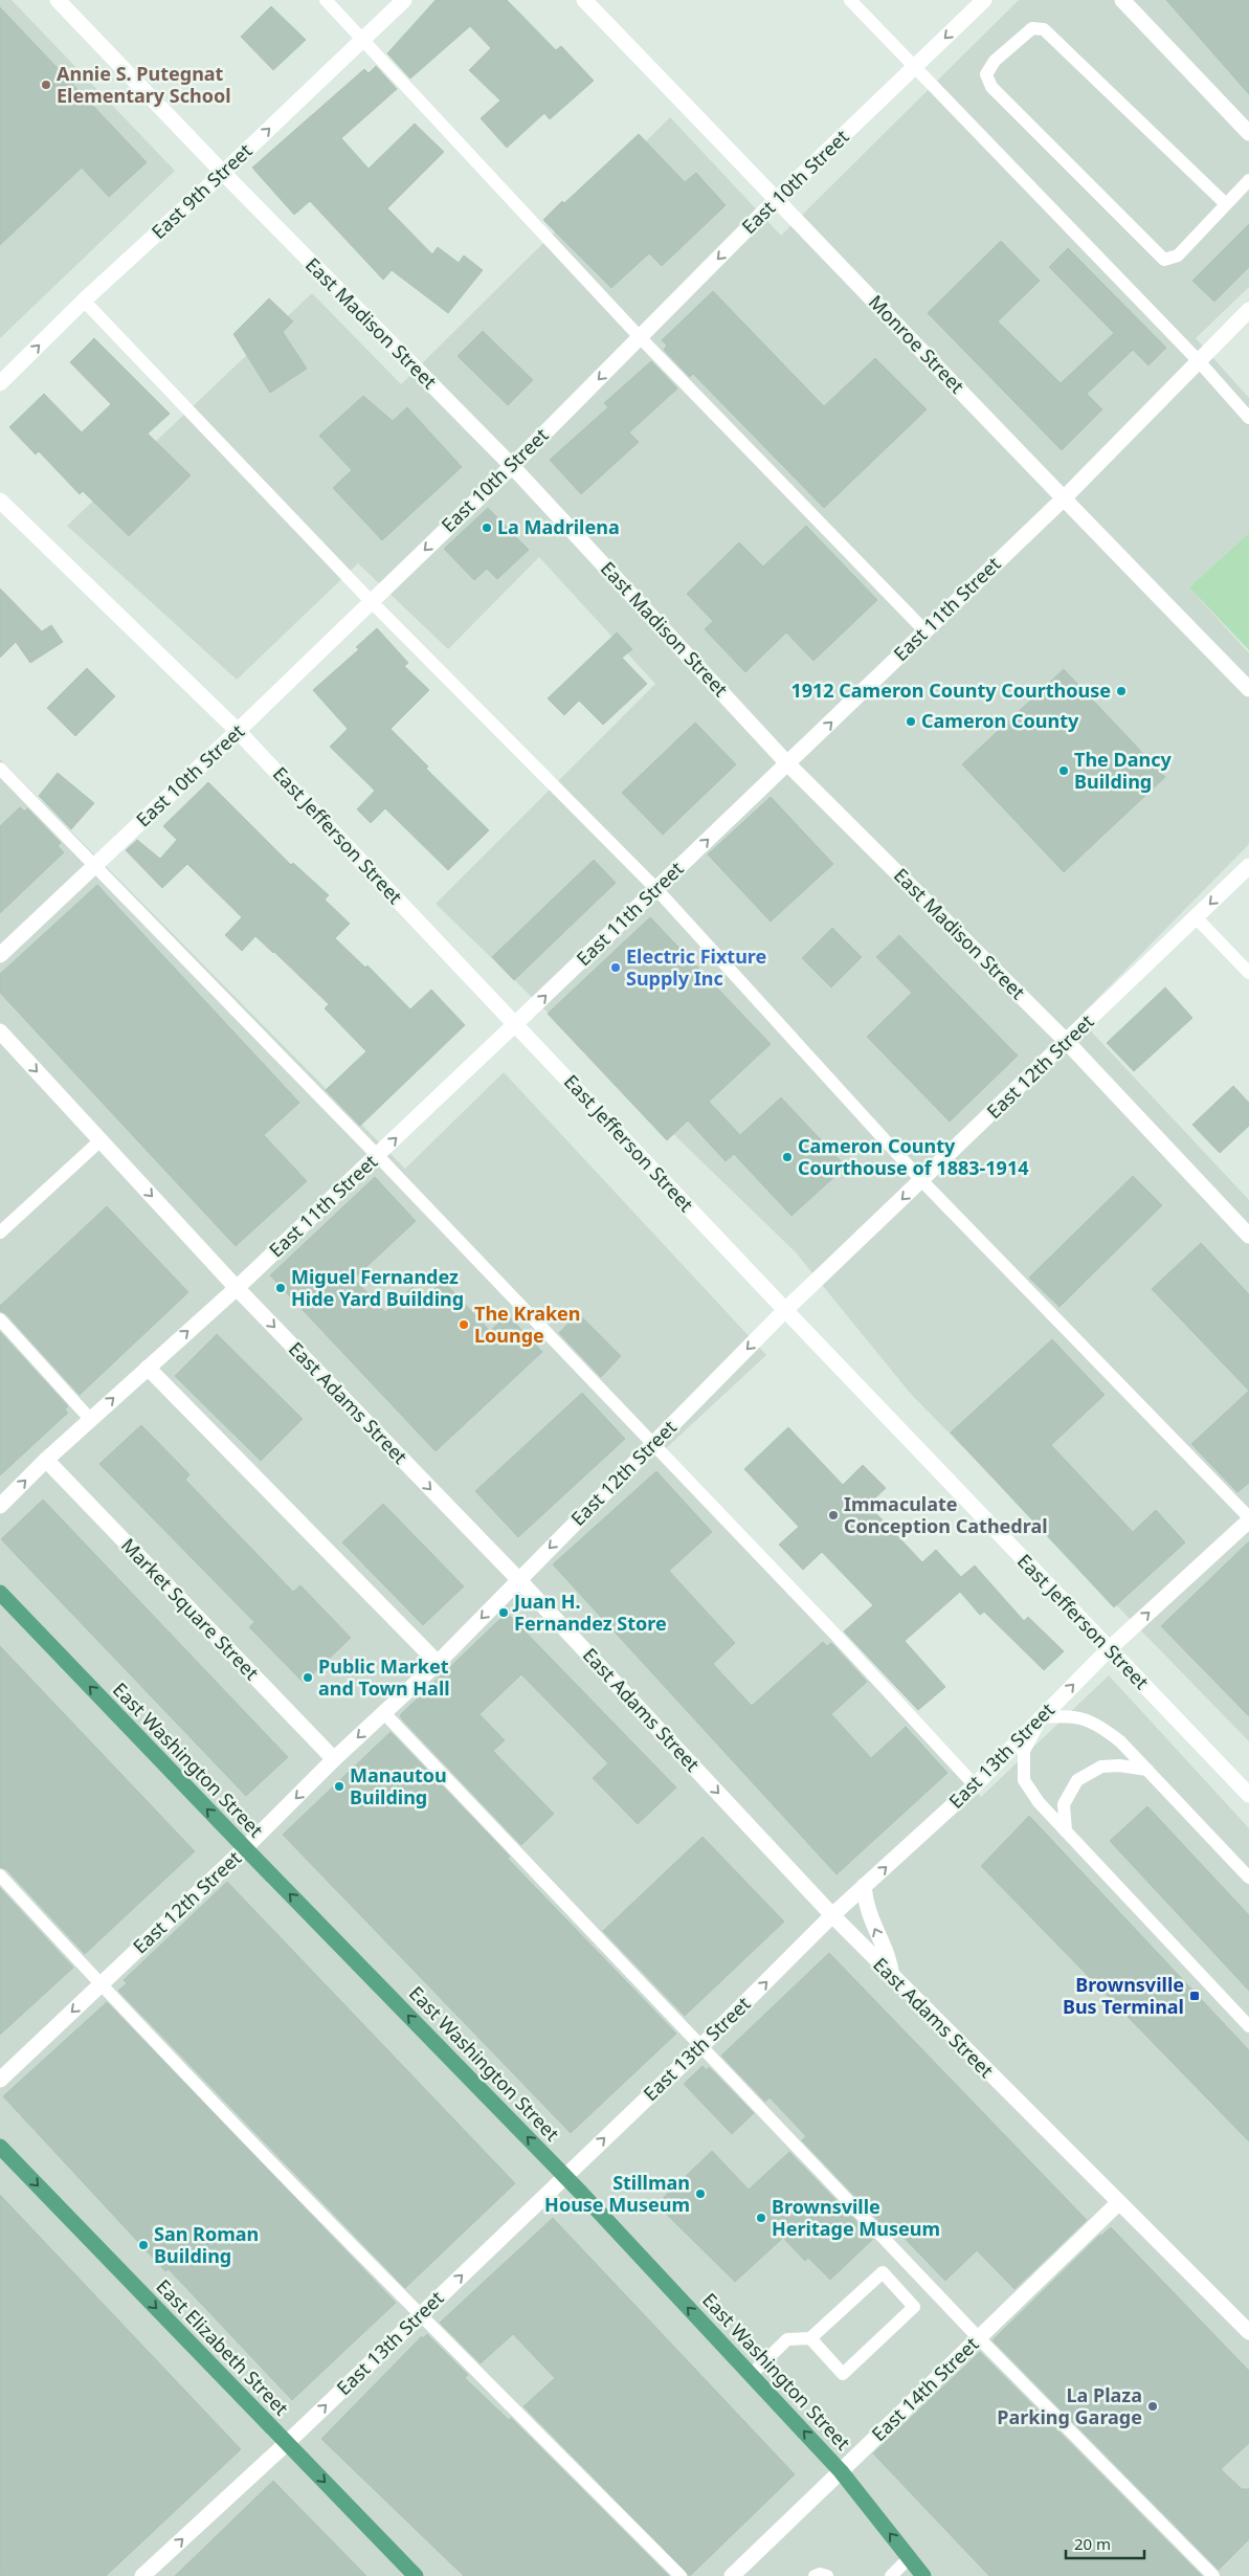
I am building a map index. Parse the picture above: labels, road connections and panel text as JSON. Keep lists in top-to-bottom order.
{
  "streets": {
    "main road": ["East Washington Street", "East Elizabeth Street"],
    "street": [
      "East 10th Street",
      "East 9th Street",
      "East Madison Street",
      "Monroe Street",
      "East 11th Street",
      "East Jefferson Street",
      "East 12th Street",
      "East Adams Street",
      "Market Square Street",
      "East 13th Street",
      "East 14th Street"
    ]
  },
  "crossings": [
    ["East 10th Street", "East Madison Street"],
    ["East 10th Street", "Monroe Street"],
    ["East 10th Street", "East Jefferson Street"],
    ["East 9th Street", "East Madison Street"],
    ["East Madison Street", "East 11th Street"],
    ["East Madison Street", "East 12th Street"],
    ["Monroe Street", "East 11th Street"],
    ["East 11th Street", "East Jefferson Street"],
    ["East 11th Street", "East Adams Street"],
    ["East 11th Street", "Market Square Street"],
    ["East Jefferson Street", "East 12th Street"],
    ["East Jefferson Street", "East 13th Street"],
    ["East 12th Street", "East Adams Street"],
    ["East 12th Street", "Market Square Street"],
    ["East 12th Street", "East Washington Street"],
    ["East Adams Street", "East 13th Street"],
    ["East Adams Street", "East 14th Street"],
    ["East 13th Street", "East Washington Street"],
    ["East 13th Street", "East Elizabeth Street"],
    ["East Washington Street", "East 14th Street"]
  ],
  "one_way": [
    "East 10th Street",
    "East 9th Street",
    "East 11th Street",
    "East 12th Street",
    "East 13th Street",
    "East Washington Street",
    "East Elizabeth Street"
  ],
  "places": {
    "other": [
      "Annie S. Putegnat Elementary School",
      "La Madrilena",
      "1912 Cameron County Courthouse",
      "Cameron County",
      "The Dancy Building",
      "Electric Fixture Supply Inc",
      "Cameron County Courthouse of 1883-1914",
      "Miguel Fernandez Hide Yard Building",
      "The Kraken Lounge",
      "Immaculate Conception Cathedral",
      "Juan H. Fernandez Store",
      "Public Market and Town Hall",
      "Manautou Building",
      "Stillman House Museum",
      "Brownsville Heritage Museum",
      "San Roman Building",
      "La Plaza Parking Garage"
    ],
    "transit": ["Brownsville Bus Terminal"]
  },
  "scale_bar": "20 m"
}
